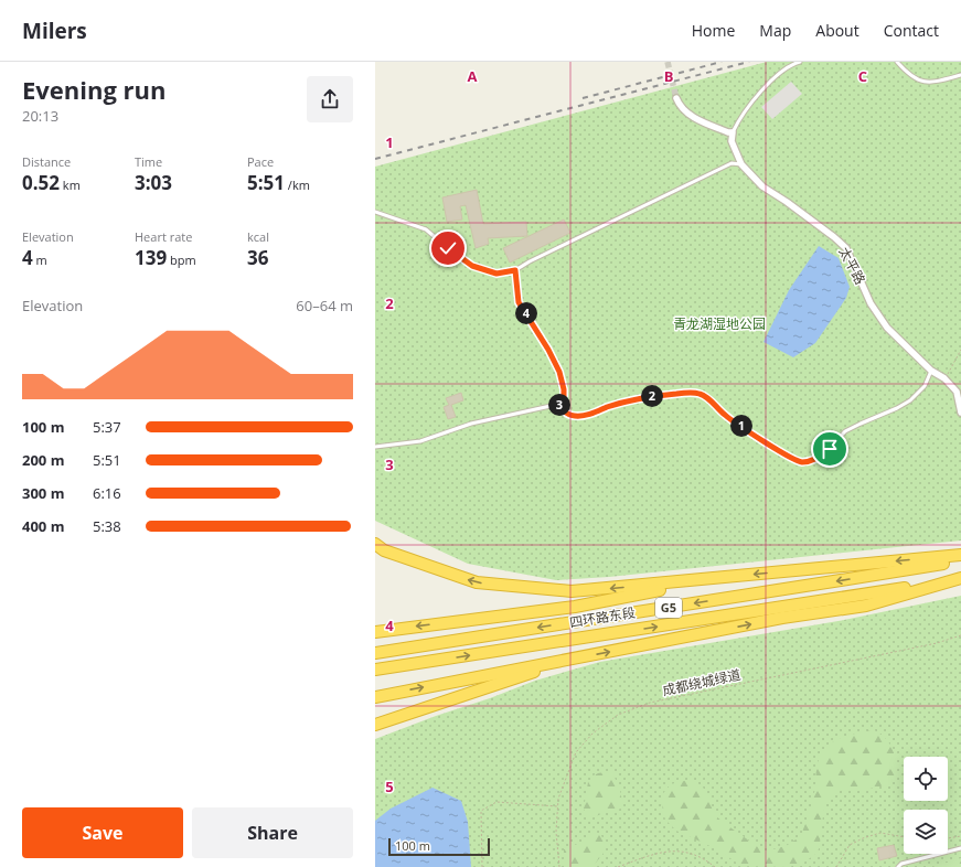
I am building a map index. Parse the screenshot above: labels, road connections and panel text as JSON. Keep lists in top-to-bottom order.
{
  "streets": {
    "highway": ["G5", "四环路东段"],
    "street": ["太平路"],
    "path": ["成都绕城绿道"]
  },
  "parks": ["青龙湖湿地公园"],
  "scale_bar": "100 m",
  "page": {
    "header": "Milers",
    "nav": [
      "Home",
      "Map",
      "About",
      "Contact"
    ],
    "heading": ["Evening run", "20:13"],
    "stats": [
      ["Distance", "0.52 km"],
      ["Time", "3:03"],
      ["Pace", "5:51 /km"],
      ["Elevation", "4 m"],
      ["Heart rate", "139 bpm"],
      ["kcal", "36"]
    ],
    "chart": ["Elevation", "60–64 m"],
    "pins": [
      "4",
      "2",
      "3",
      "1"
    ],
    "list": [
      {
        "name": "100 m",
        "note": "5:37"
      },
      {
        "name": "200 m",
        "note": "5:51"
      },
      {
        "name": "300 m",
        "note": "6:16"
      },
      {
        "name": "400 m",
        "note": "5:38"
      }
    ],
    "buttons": ["Save", "Share"],
    "scale": "100 m"
  },
  "grid": {
    "columns": ["A", "B", "C"],
    "rows": [
      "1",
      "2",
      "3",
      "4",
      "5"
    ]
  }
}
